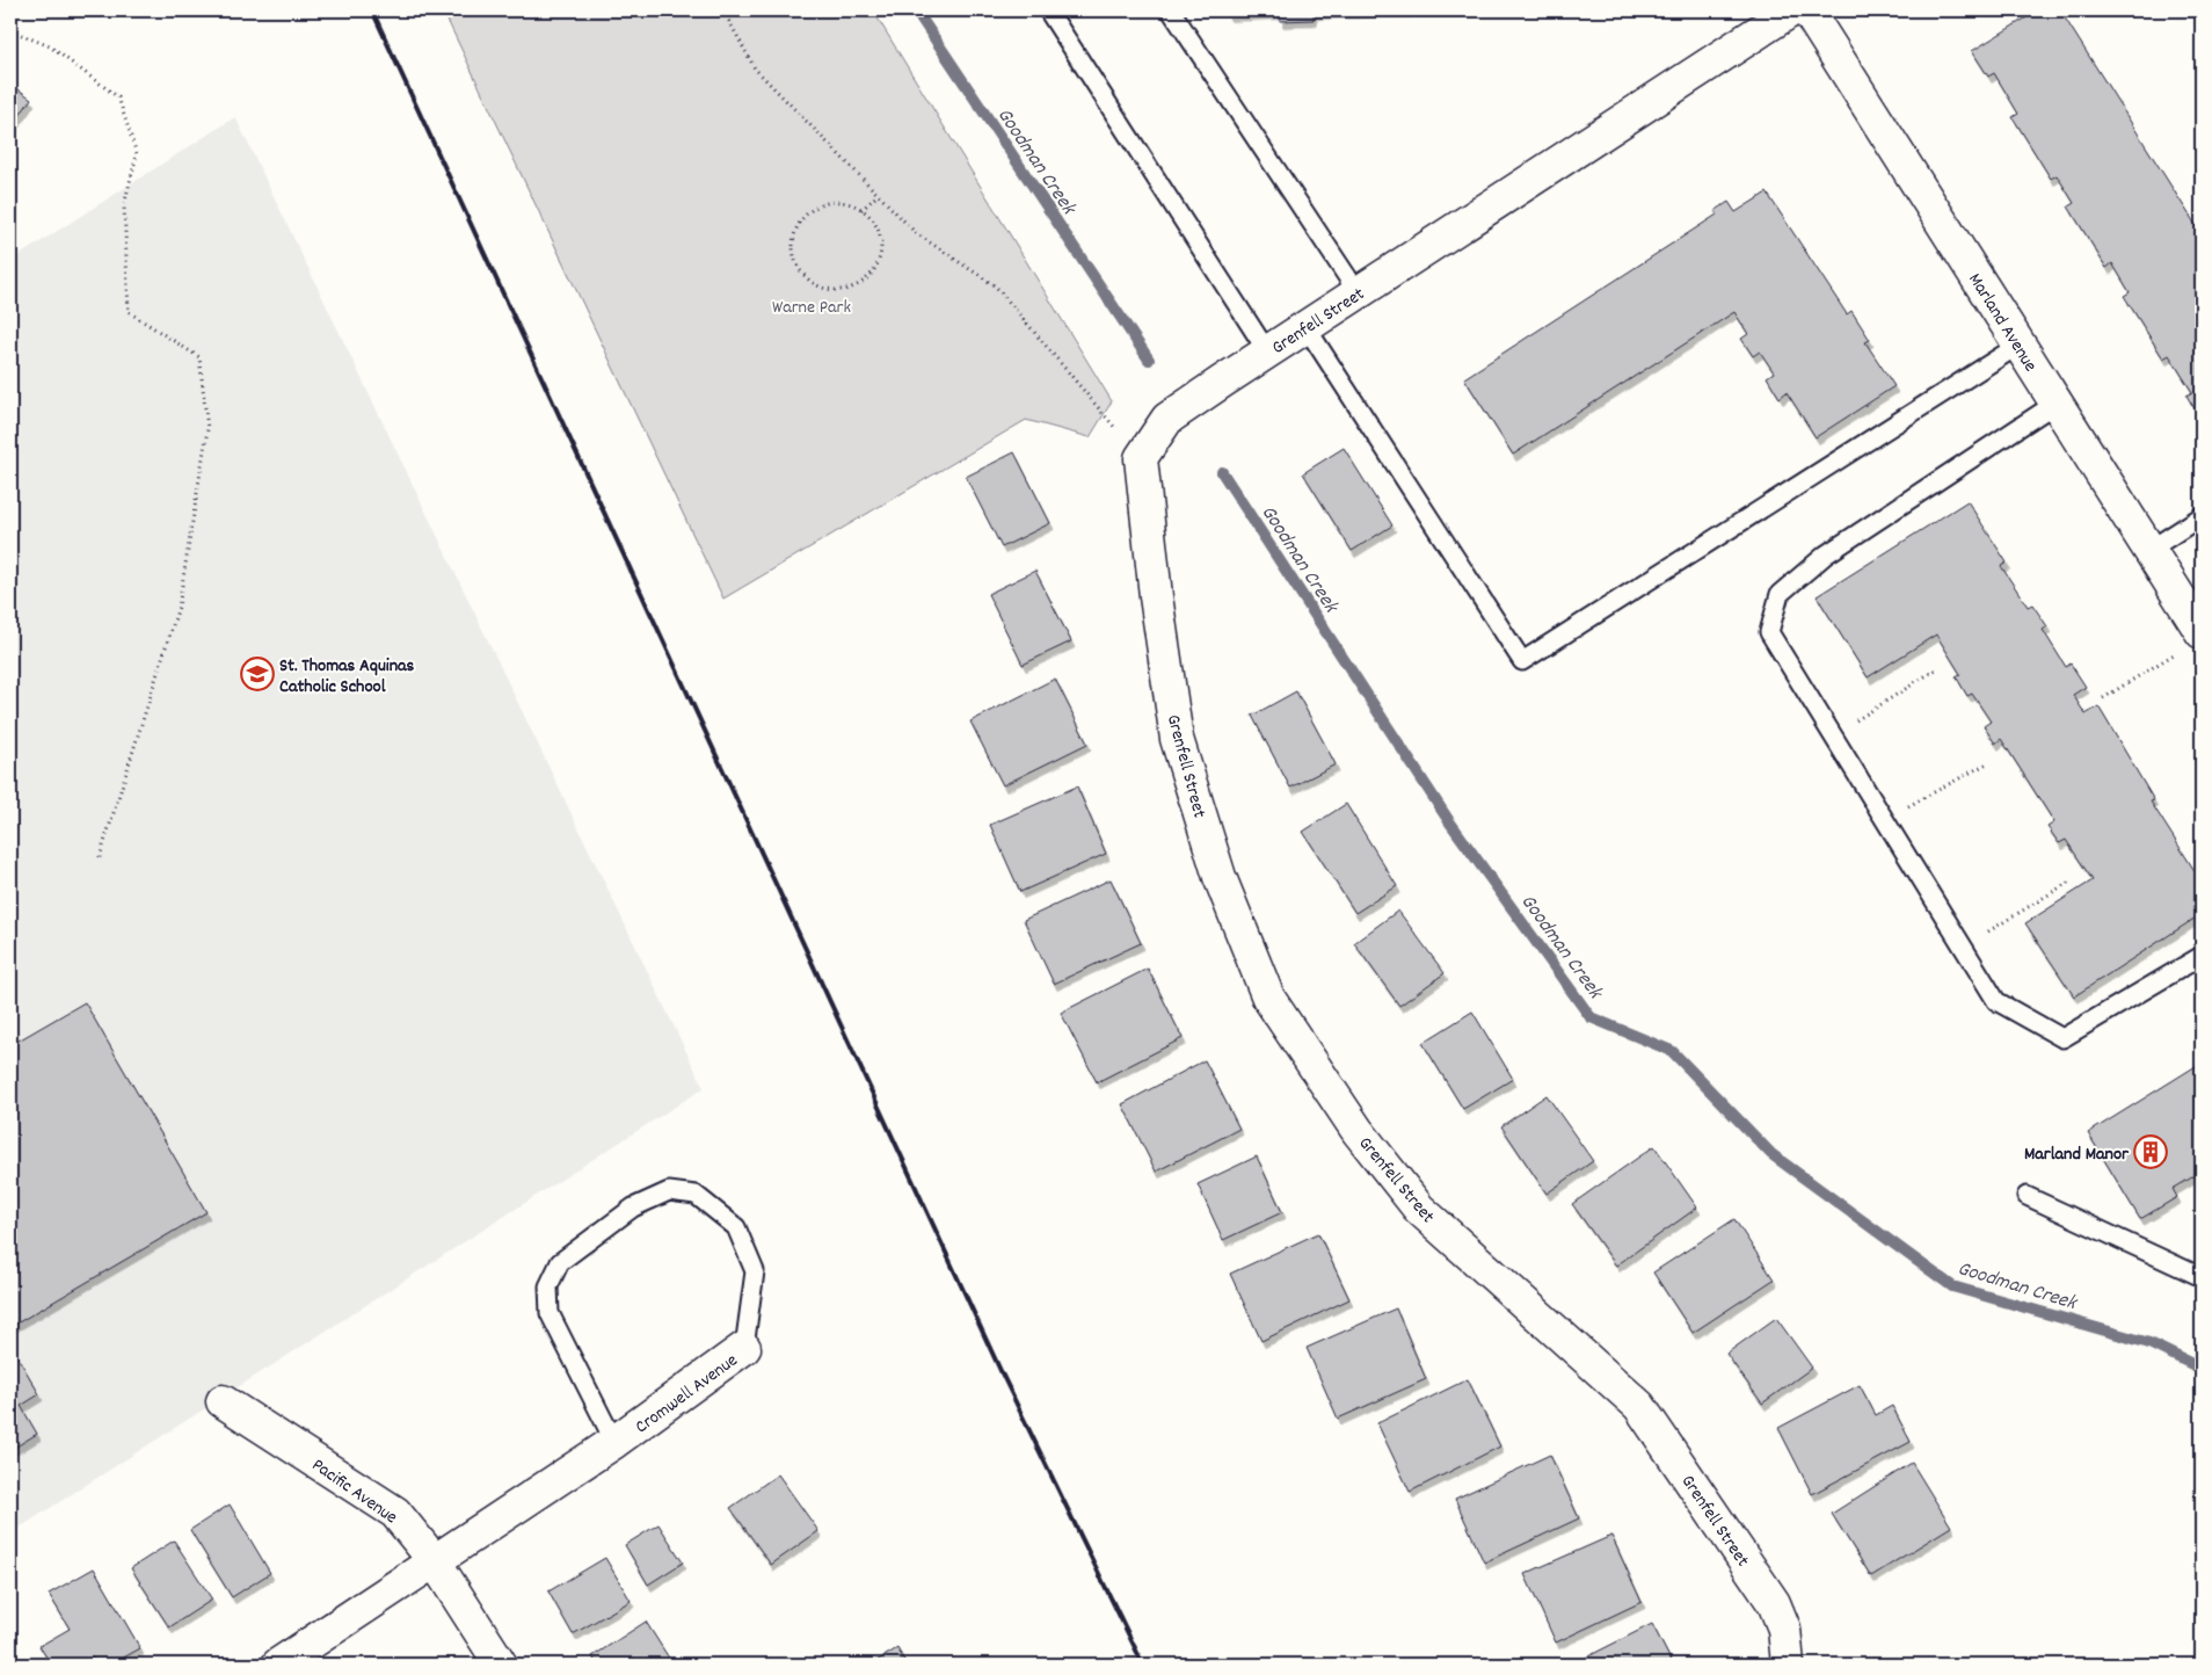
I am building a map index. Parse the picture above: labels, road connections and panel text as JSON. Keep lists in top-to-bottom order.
{
  "streets": {
    "street": [
      "Grenfell Street",
      "Marland Avenue",
      "Cromwell Avenue",
      "Pacific Avenue"
    ]
  },
  "crossings": [
    ["Cromwell Avenue", "Pacific Avenue"]
  ],
  "water": ["Goodman Creek"],
  "parks": ["Warne Park"],
  "places": {
    "school or university": ["St. Thomas Aquinas Catholic School"],
    "building": ["Marland Manor"]
  }
}
